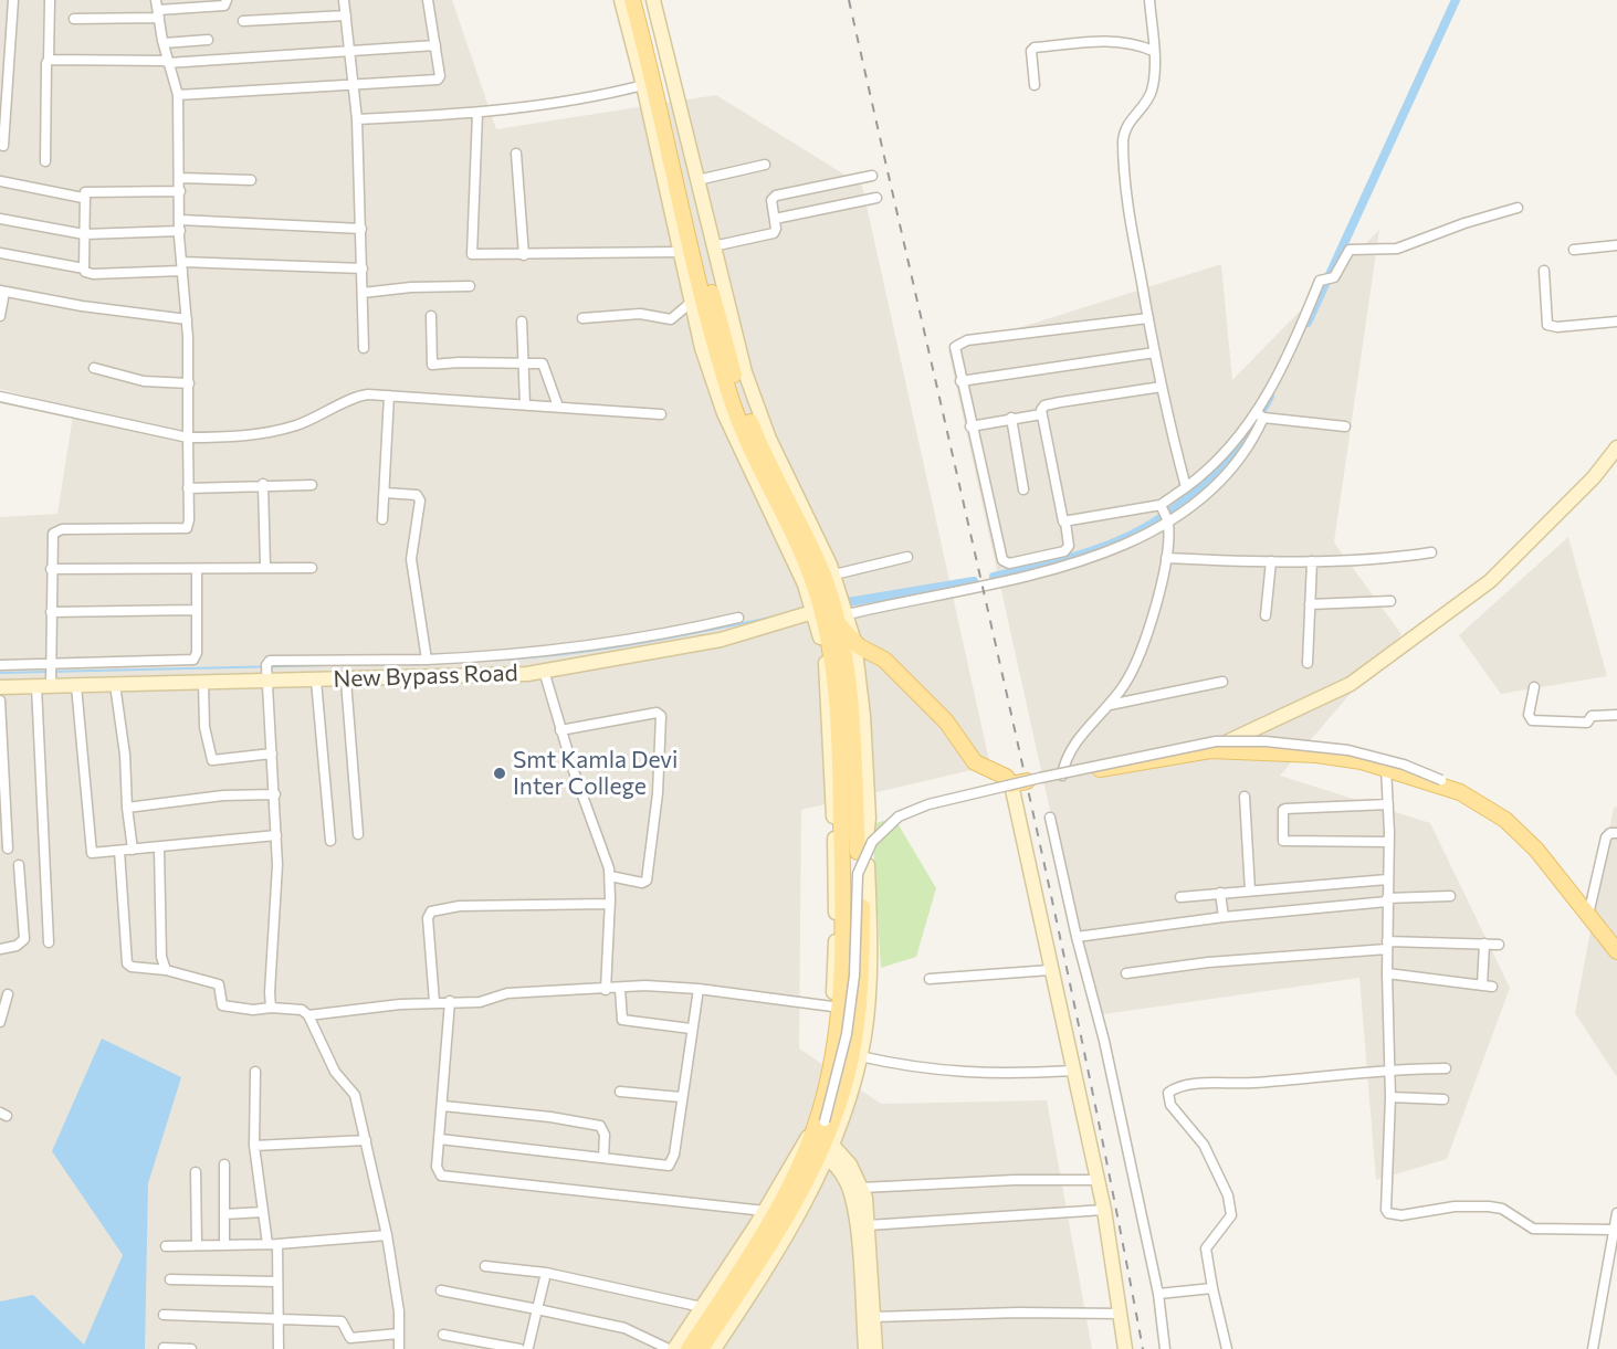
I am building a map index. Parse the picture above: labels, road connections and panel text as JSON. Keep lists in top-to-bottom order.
{
  "streets": {
    "main road": ["New Bypass Road"]
  },
  "places": ["Smt Kamla Devi Inter College"]
}
